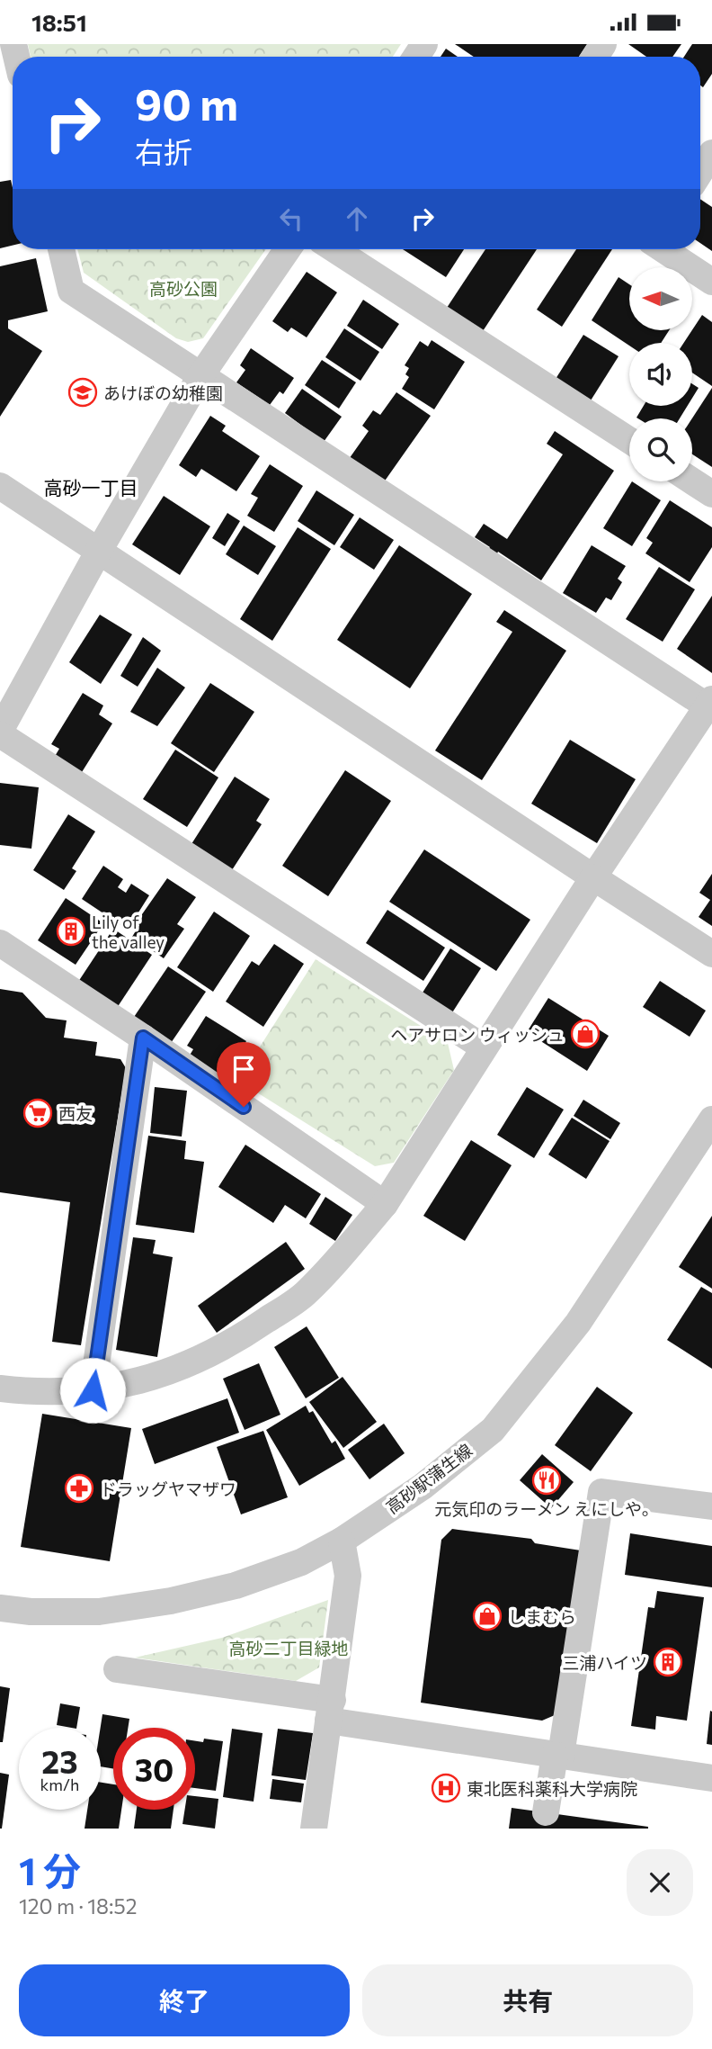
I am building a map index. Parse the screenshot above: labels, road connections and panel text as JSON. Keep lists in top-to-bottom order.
{
  "streets": {
    "street": ["高砂駅蒲生線"]
  },
  "districts": ["高砂一丁目"],
  "parks": ["高砂公園", "高砂二丁目緑地"],
  "places": {
    "school or university": ["あけぼの幼稚園"],
    "building": ["Lily of the valley", "三浦ハイツ"],
    "shop": ["ヘアサロン ウィッシュ", "しまむら"],
    "supermarket": ["西友"],
    "restaurant": ["元気印のラーメン えにしや。"],
    "pharmacy": ["ドラッグヤマザワ"],
    "hospital": ["東北医科薬科大学病院"]
  },
  "north": "left",
  "page": {
    "status": "18:51",
    "turn": ["90 m", "右折"],
    "speed": "23 km/h",
    "limit": "30",
    "heading": ["1 分", "120 m · 18:52"],
    "buttons": ["終了", "共有"]
  }
}
